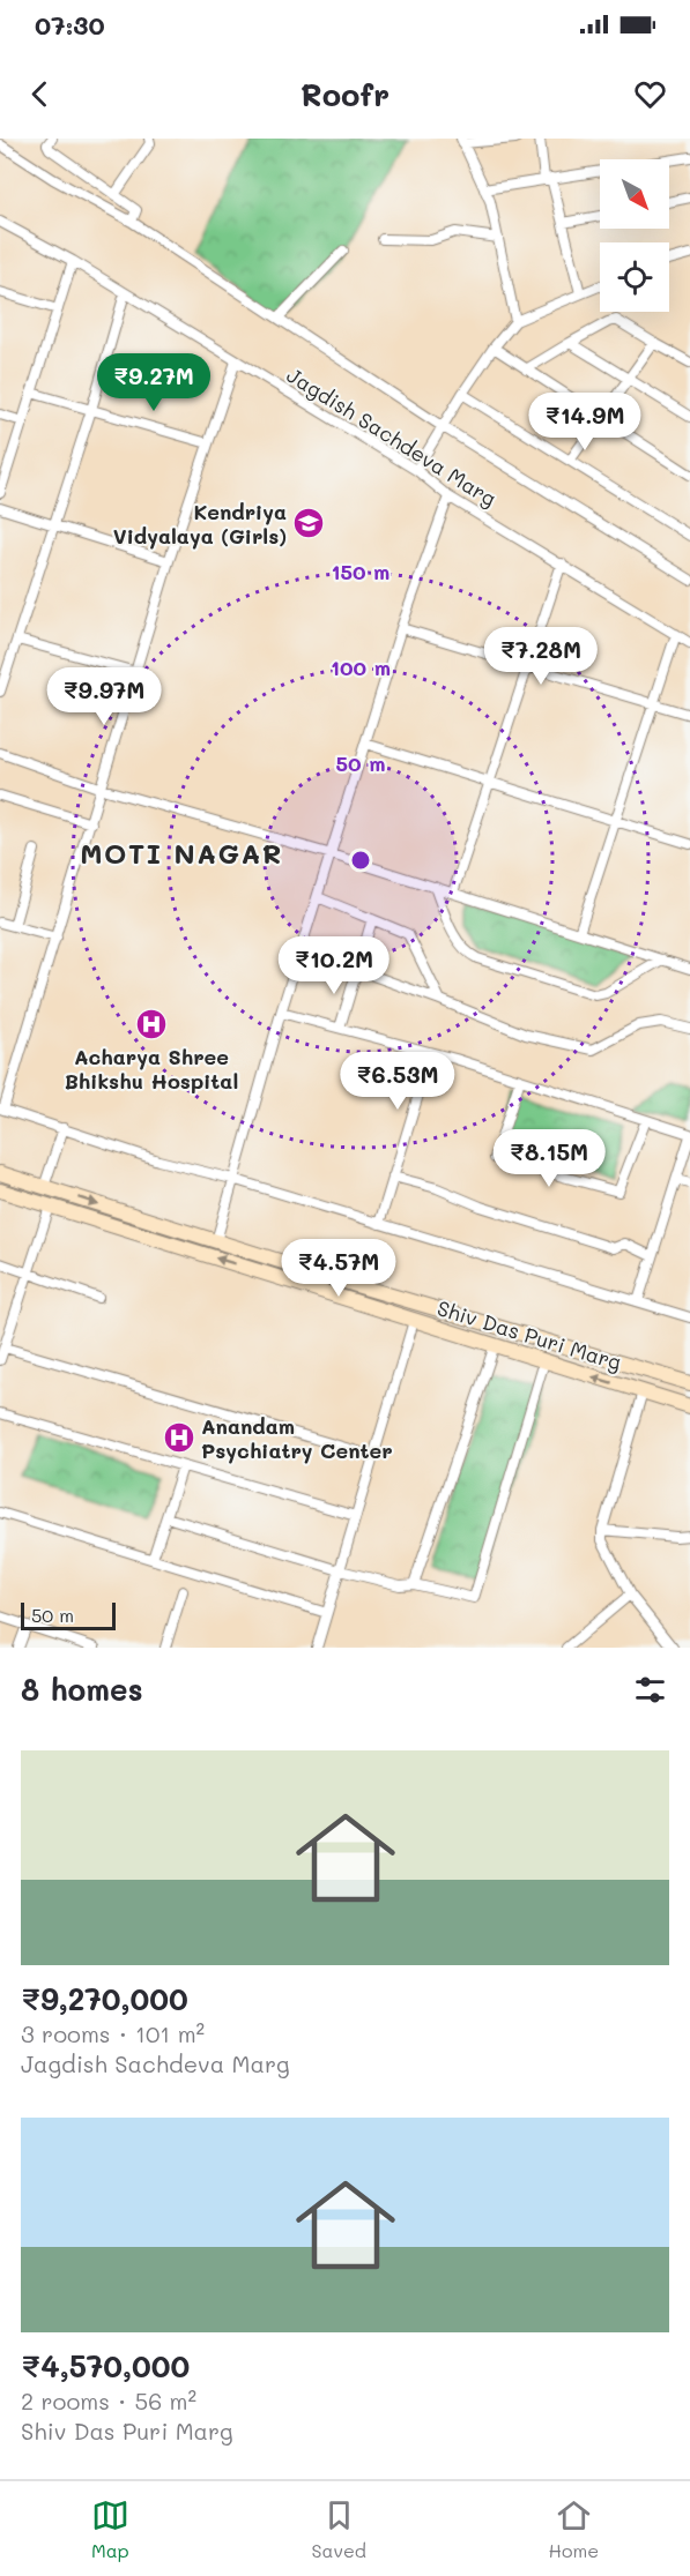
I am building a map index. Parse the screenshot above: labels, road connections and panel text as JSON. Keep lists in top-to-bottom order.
{
  "streets": {
    "main road": ["Shiv Das Puri Marg"],
    "street": ["Jagdish Sachdeva Marg"]
  },
  "districts": ["MOTI NAGAR"],
  "places": {
    "school or university": ["Kendriya Vidyalaya (Girls)"],
    "hospital": ["Acharya Shree Bhikshu Hospital", "Anandam Psychiatry Center"]
  },
  "scale_bar": "50 m",
  "north": "bottom right",
  "page": {
    "status": "07:30",
    "header": "Roofr",
    "price": [
      "₹9.27M",
      "₹14.9M",
      "₹7.28M",
      "₹9.97M",
      "₹10.2M",
      "₹6.53M",
      "₹8.15M",
      "₹4.57M"
    ],
    "scale": "50 m",
    "heading": "8 homes",
    "list": [
      {
        "name": "₹9,270,000",
        "note": "3 rooms · 101 m² · Jagdish Sachdeva Marg"
      },
      {
        "name": "₹4,570,000",
        "note": "2 rooms · 56 m² · Shiv Das Puri Marg"
      }
    ],
    "tabs": ["Map", "Saved", "Home"]
  },
  "rings": ["150 m", "100 m", "50 m"]
}
